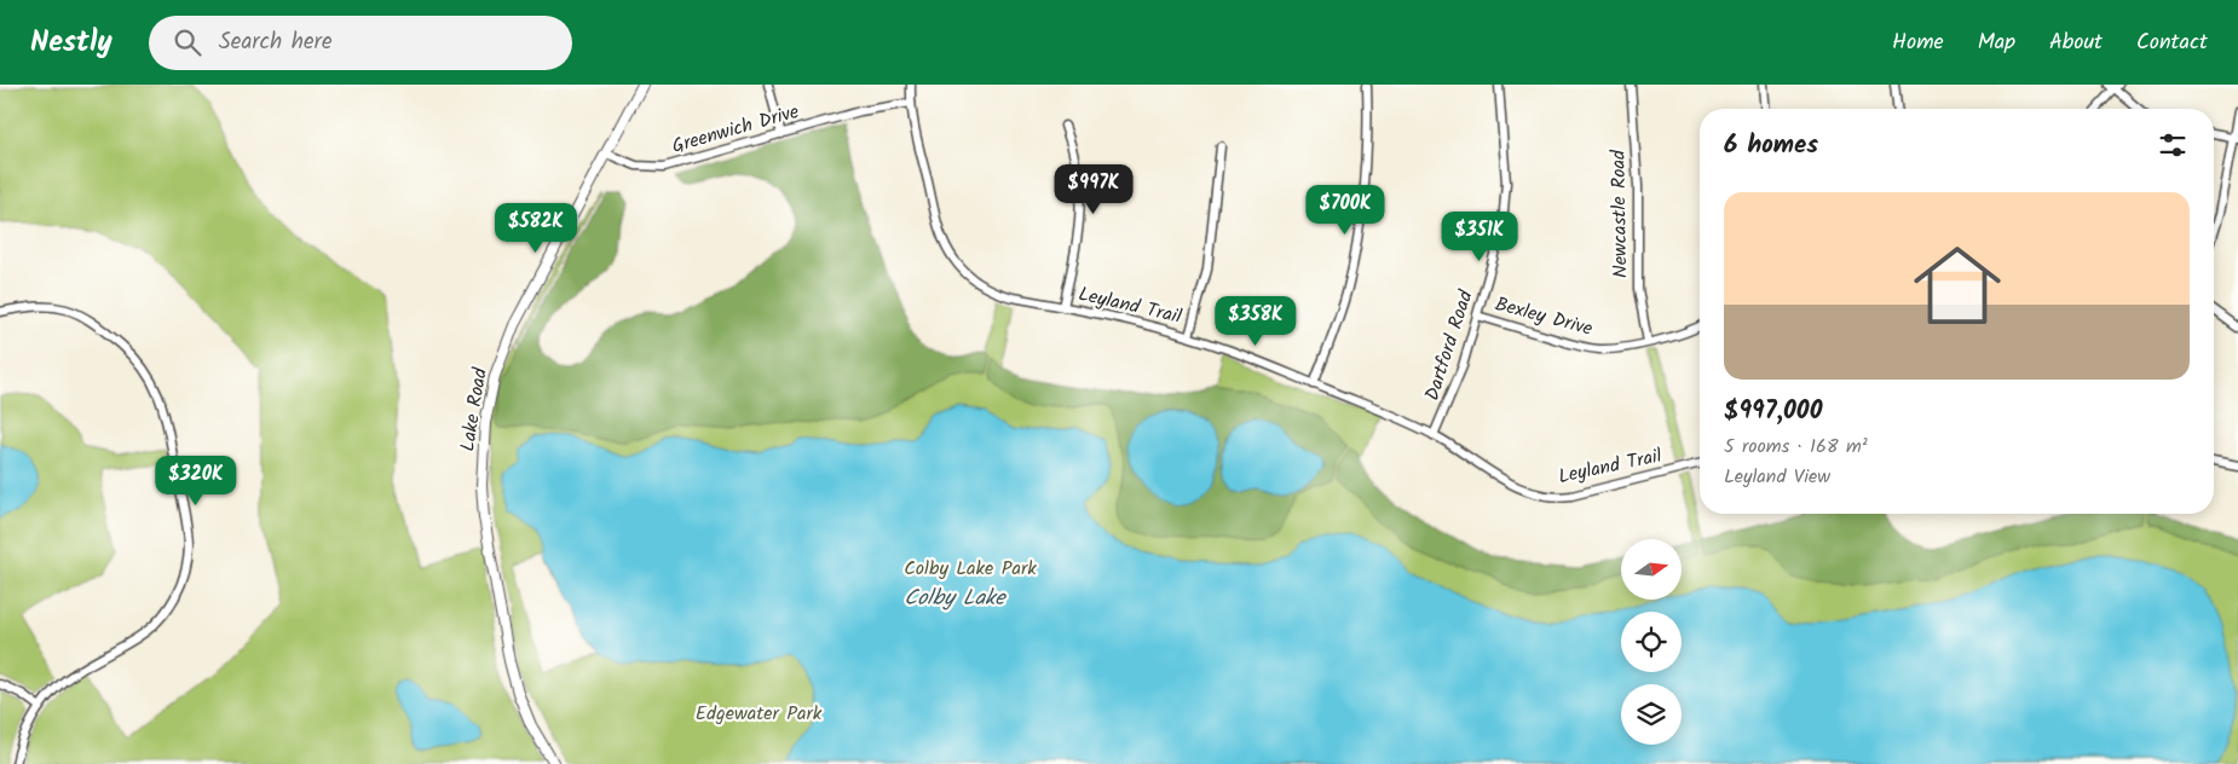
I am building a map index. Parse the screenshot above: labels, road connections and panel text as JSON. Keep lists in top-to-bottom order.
{
  "streets": {
    "street": [
      "Greenwich Drive",
      "Newcastle Road",
      "Leyland Trail",
      "Bexley Drive",
      "Dartford Road",
      "Lake Road"
    ]
  },
  "crossings": [
    ["Greenwich Drive", "Leyland Trail"],
    ["Greenwich Drive", "Lake Road"],
    ["Newcastle Road", "Bexley Drive"],
    ["Leyland Trail", "Dartford Road"],
    ["Bexley Drive", "Dartford Road"]
  ],
  "water": ["Colby Lake"],
  "parks": ["Colby Lake Park", "Edgewater Park"],
  "north": "right",
  "page": {
    "header": "Nestly",
    "search": "Search here",
    "nav": [
      "Home",
      "Map",
      "About",
      "Contact"
    ],
    "heading": "6 homes",
    "price": [
      "$997K",
      "$700K",
      "$582K",
      "$351K",
      "$358K",
      "$320K"
    ],
    "list": [
      {
        "name": "$997,000",
        "note": "5 rooms · 168 m² · Leyland View"
      }
    ]
  }
}
